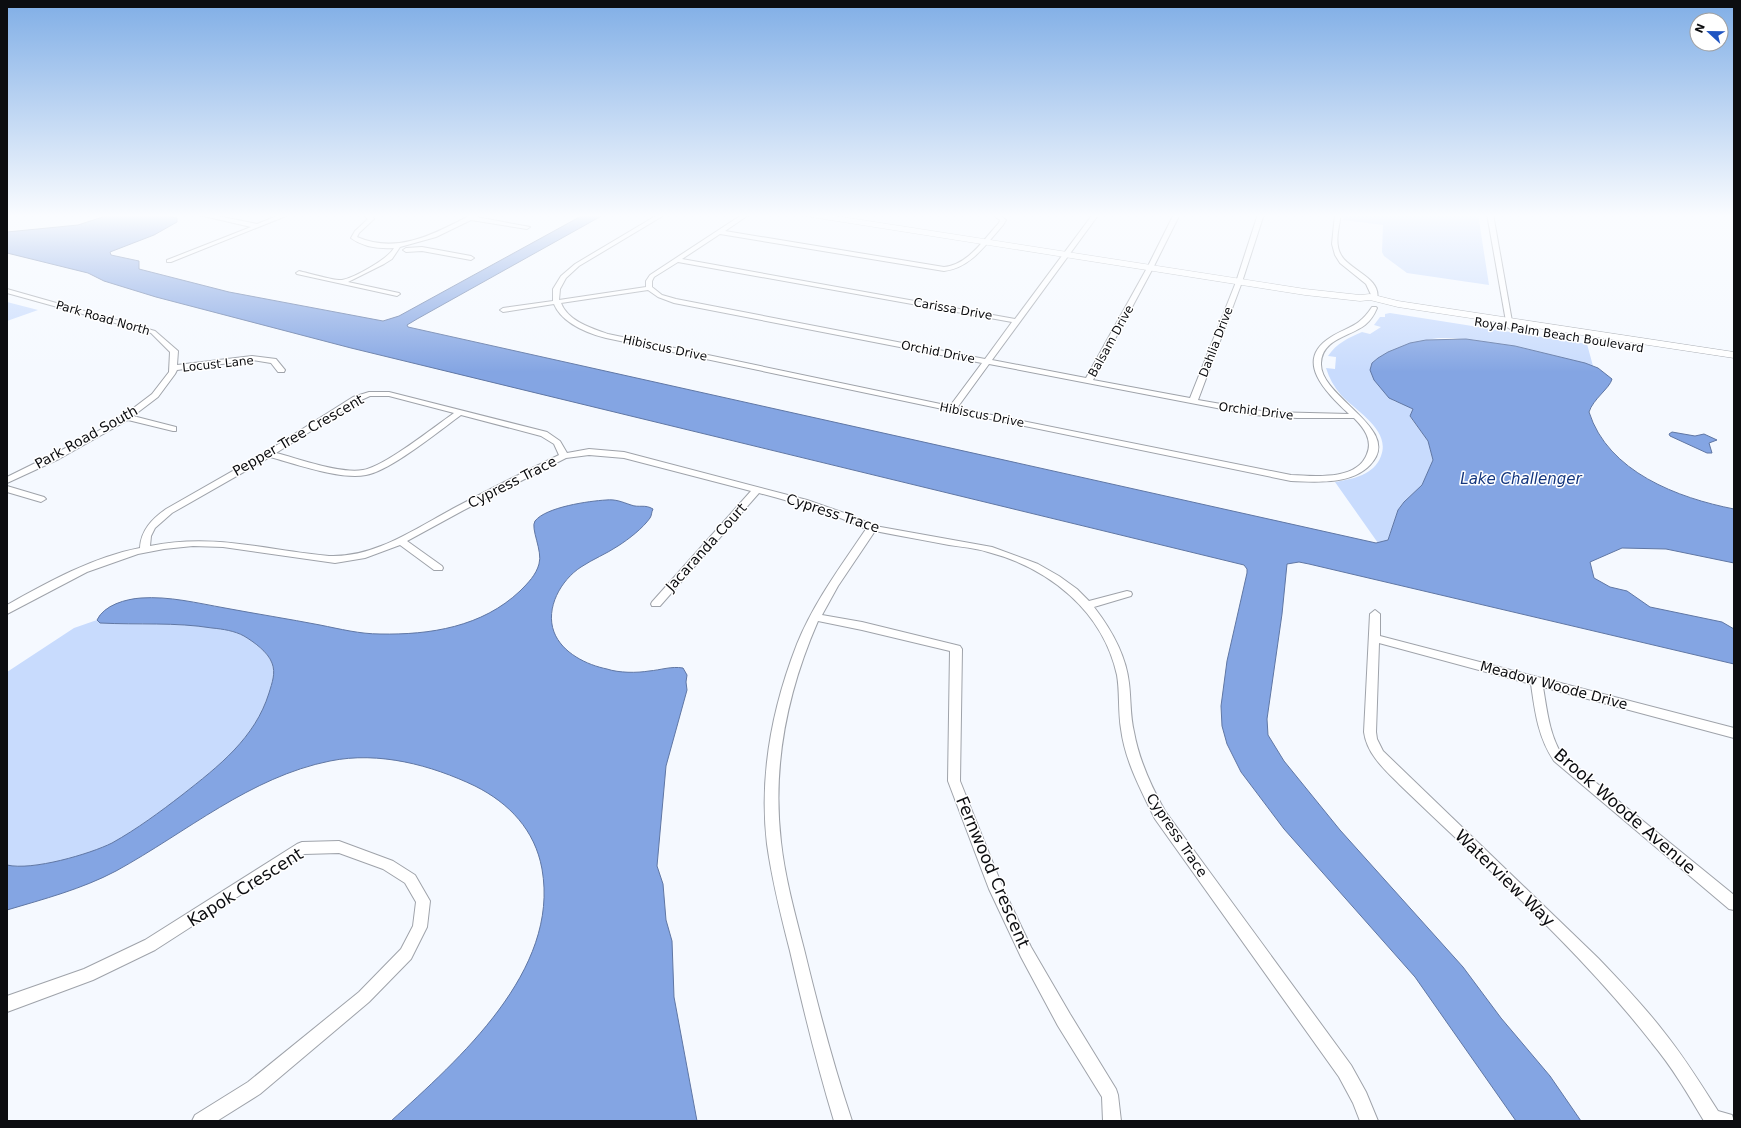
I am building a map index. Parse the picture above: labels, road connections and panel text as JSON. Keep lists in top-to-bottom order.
{
  "streets": {
    "street": [
      "Carissa Drive",
      "Park Road North",
      "Royal Palm Beach Boulevard",
      "Balsam Drive",
      "Dahlia Drive",
      "Hibiscus Drive",
      "Orchid Drive",
      "Locust Lane",
      "Pepper Tree Crescent",
      "Park Road South",
      "Cypress Trace",
      "Jacaranda Court",
      "Meadow Woode Drive",
      "Brook Woode Avenue",
      "Fernwood Crescent",
      "Waterview Way",
      "Kapok Crescent"
    ]
  },
  "crossings": [
    ["Park Road North", "Locust Lane"],
    ["Park Road North", "Park Road South"],
    ["Royal Palm Beach Boulevard", "Balsam Drive"],
    ["Royal Palm Beach Boulevard", "Dahlia Drive"],
    ["Royal Palm Beach Boulevard", "Hibiscus Drive"],
    ["Balsam Drive", "Orchid Drive"],
    ["Dahlia Drive", "Orchid Drive"],
    ["Hibiscus Drive", "Orchid Drive"],
    ["Locust Lane", "Park Road South"],
    ["Pepper Tree Crescent", "Cypress Trace"],
    ["Cypress Trace", "Jacaranda Court"],
    ["Meadow Woode Drive", "Brook Woode Avenue"],
    ["Meadow Woode Drive", "Waterview Way"]
  ],
  "water": ["Lake Challenger"],
  "north": "left"
}
